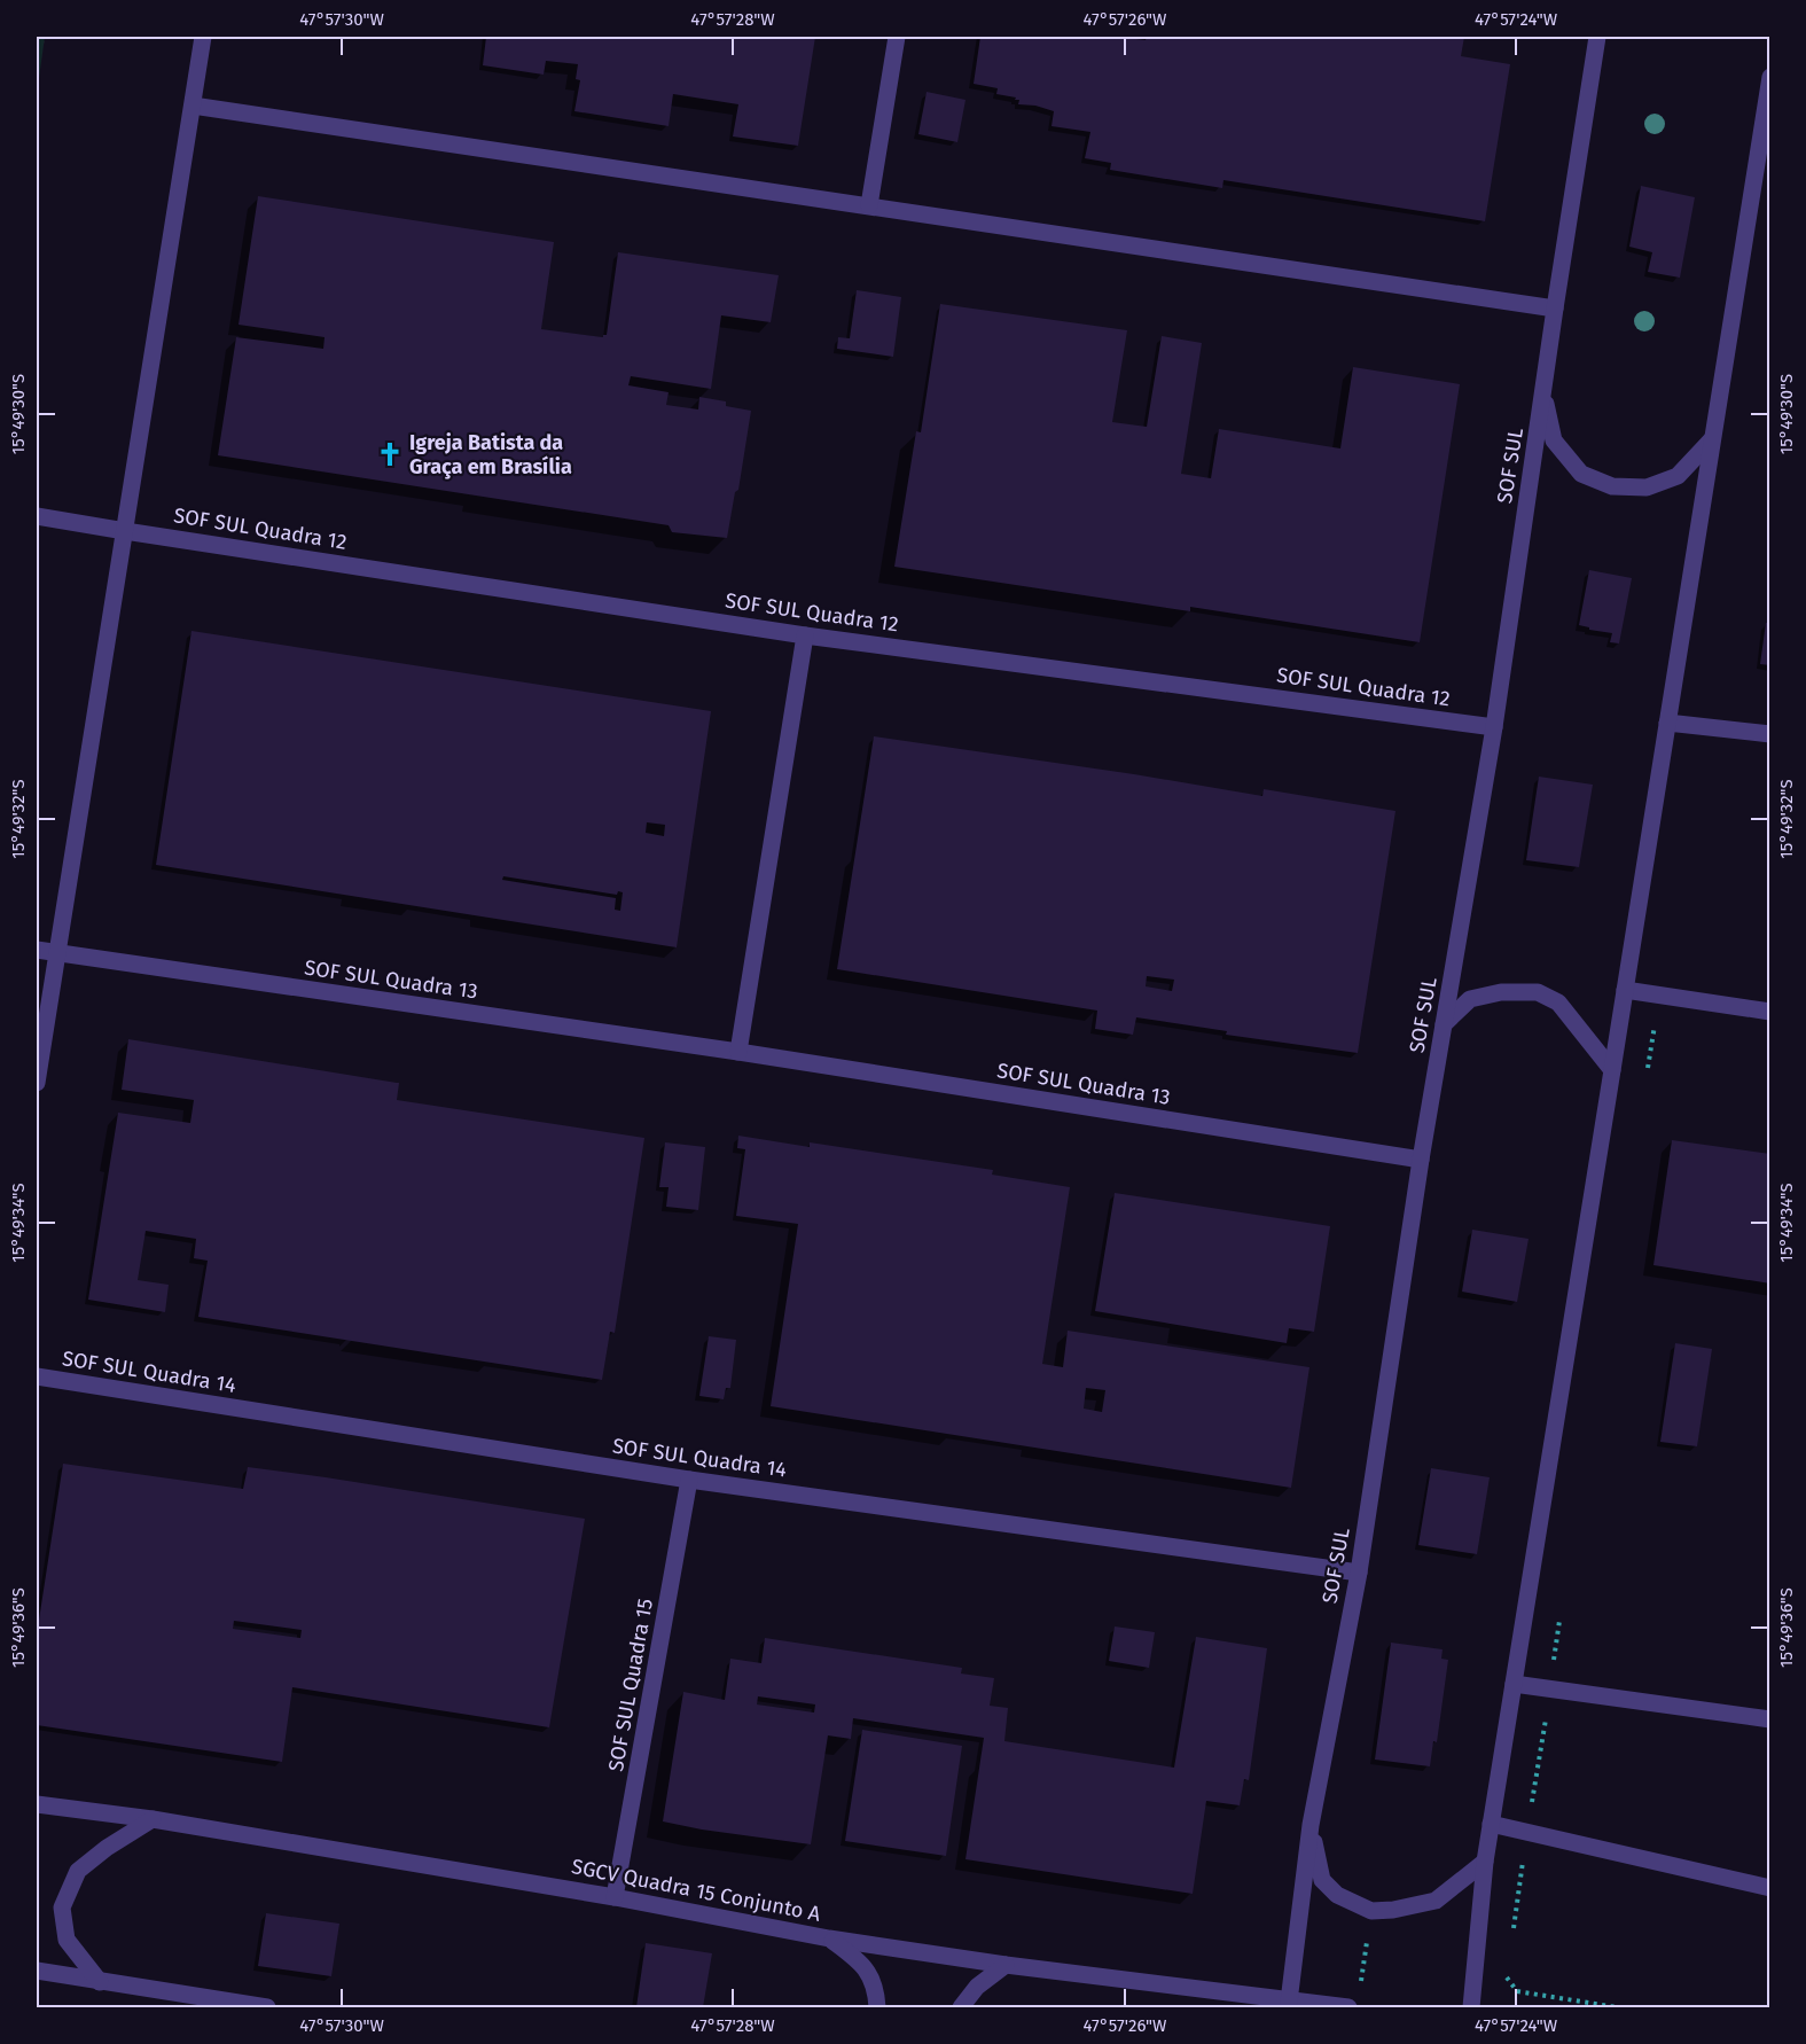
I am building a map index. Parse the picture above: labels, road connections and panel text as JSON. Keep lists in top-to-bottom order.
{
  "streets": {
    "street": [
      "SOF SUL",
      "SOF SUL Quadra 12",
      "SOF SUL Quadra 13",
      "SOF SUL Quadra 14",
      "SOF SUL Quadra 15",
      "SGCV Quadra 15 Conjunto A"
    ]
  },
  "crossings": [
    ["SOF SUL", "SOF SUL Quadra 12"],
    ["SOF SUL", "SOF SUL Quadra 13"],
    ["SOF SUL", "SOF SUL Quadra 14"],
    ["SOF SUL", "SGCV Quadra 15 Conjunto A"],
    ["SOF SUL Quadra 14", "SOF SUL Quadra 15"],
    ["SOF SUL Quadra 15", "SGCV Quadra 15 Conjunto A"]
  ],
  "places": {
    "church": ["Igreja Batista da Graça em Brasília"]
  },
  "coordinates": [
    "47°57'30\"W",
    "47°57'28\"W",
    "47°57'26\"W",
    "47°57'24\"W",
    "15°49'30\"S",
    "15°49'32\"S",
    "15°49'34\"S",
    "15°49'36\"S"
  ]
}
